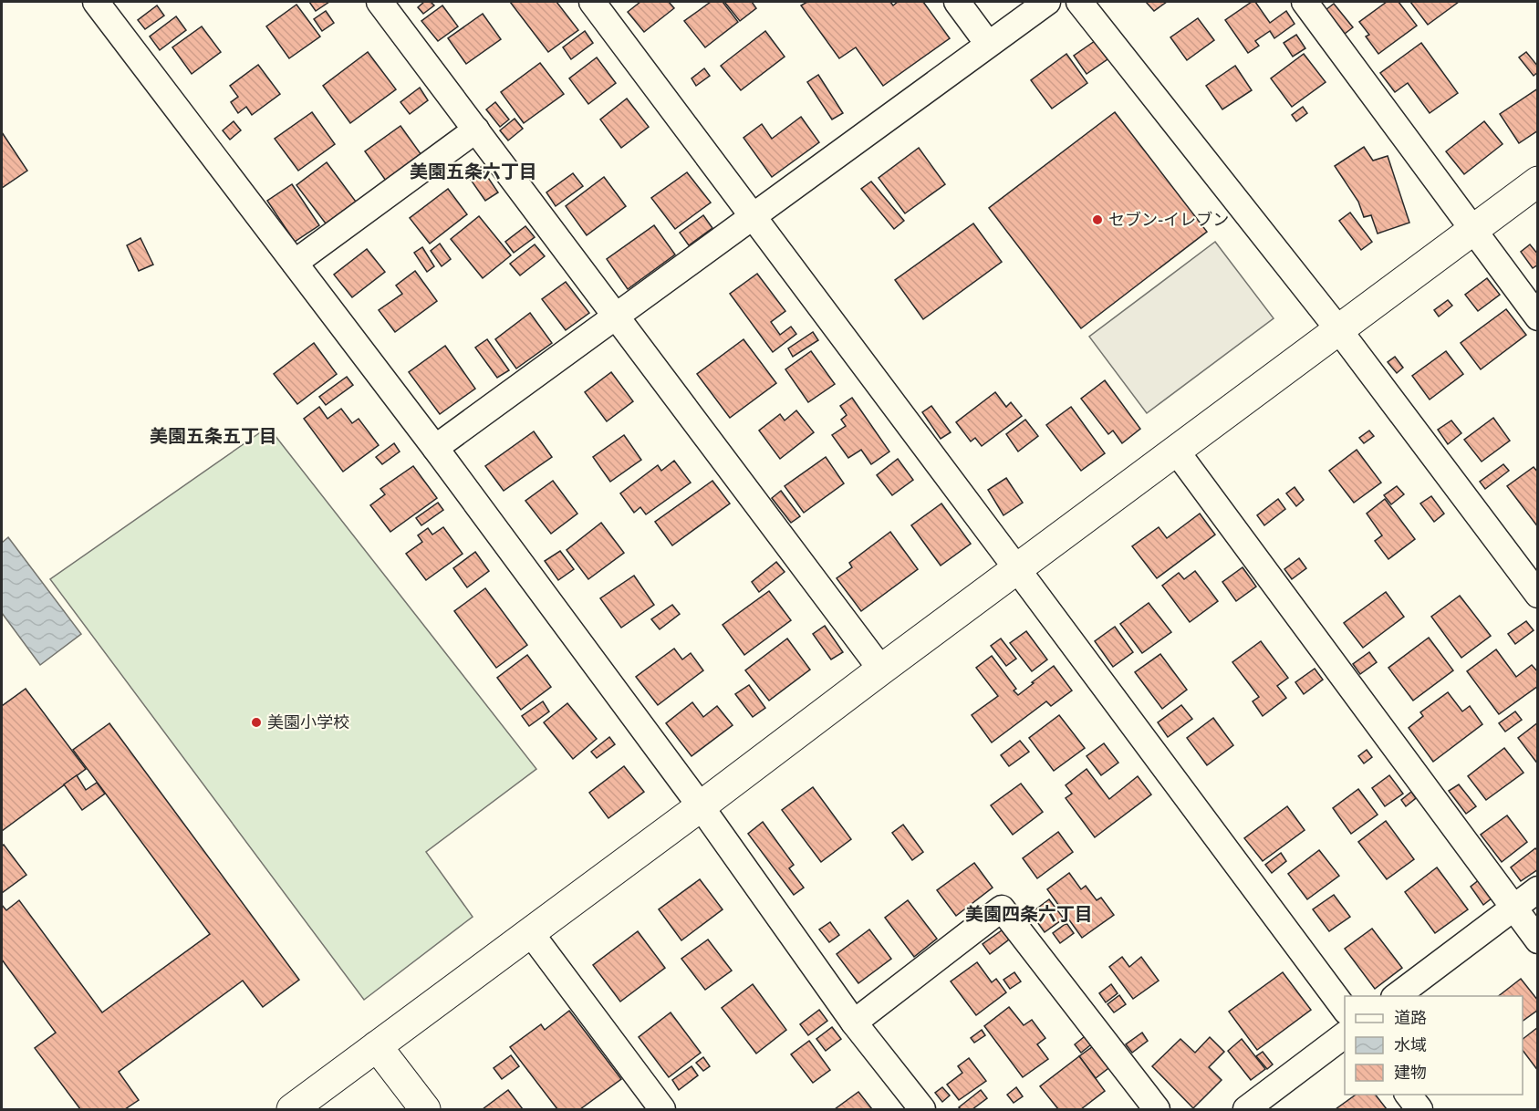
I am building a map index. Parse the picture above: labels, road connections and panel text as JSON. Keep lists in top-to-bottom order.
{
  "districts": ["美園五条六丁目", "美園五条五丁目", "美園四条六丁目"],
  "places": ["セブン-イレブン", "美園小学校"],
  "legend": ["道路", "水域", "建物"]
}
